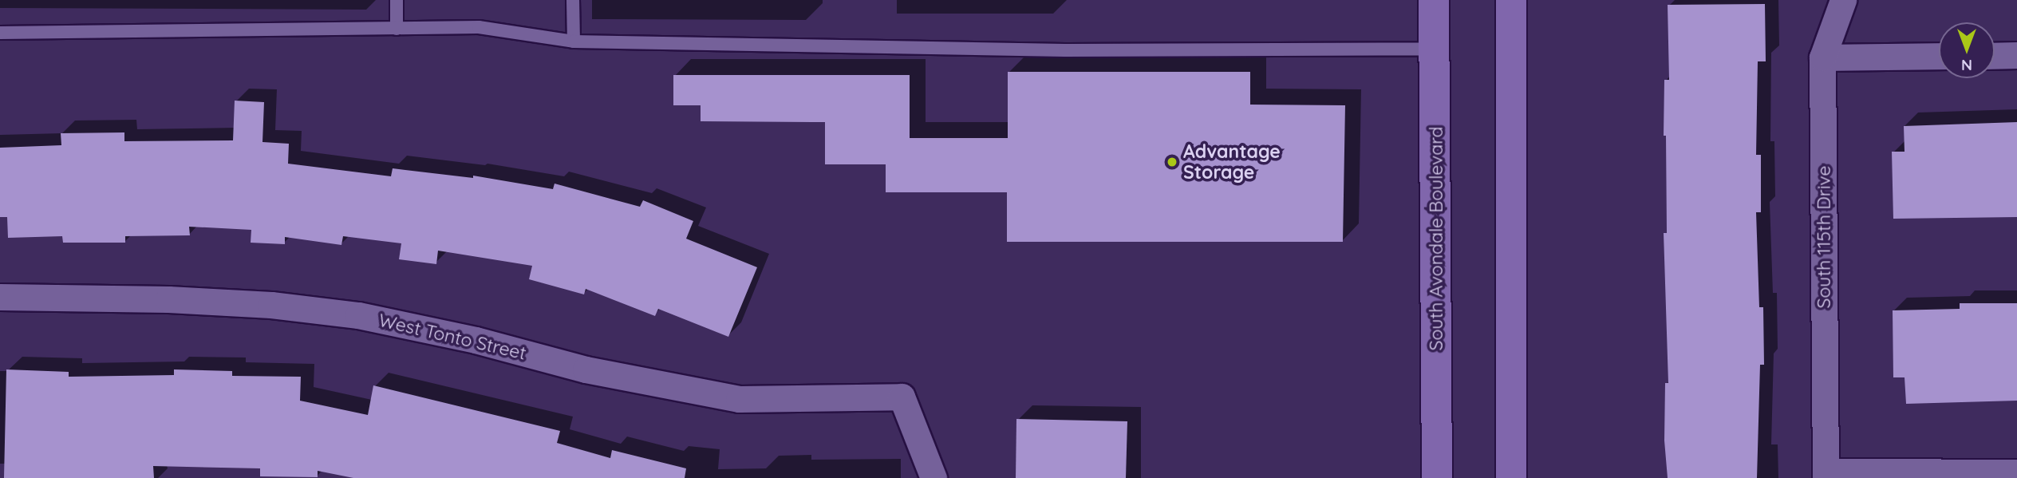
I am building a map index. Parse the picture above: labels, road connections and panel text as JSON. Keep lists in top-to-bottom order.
{
  "streets": {
    "main road": ["South Avondale Boulevard"],
    "street": ["South 115th Drive", "West Tonto Street"]
  },
  "places": ["Advantage Storage"],
  "north": "bottom"
}
